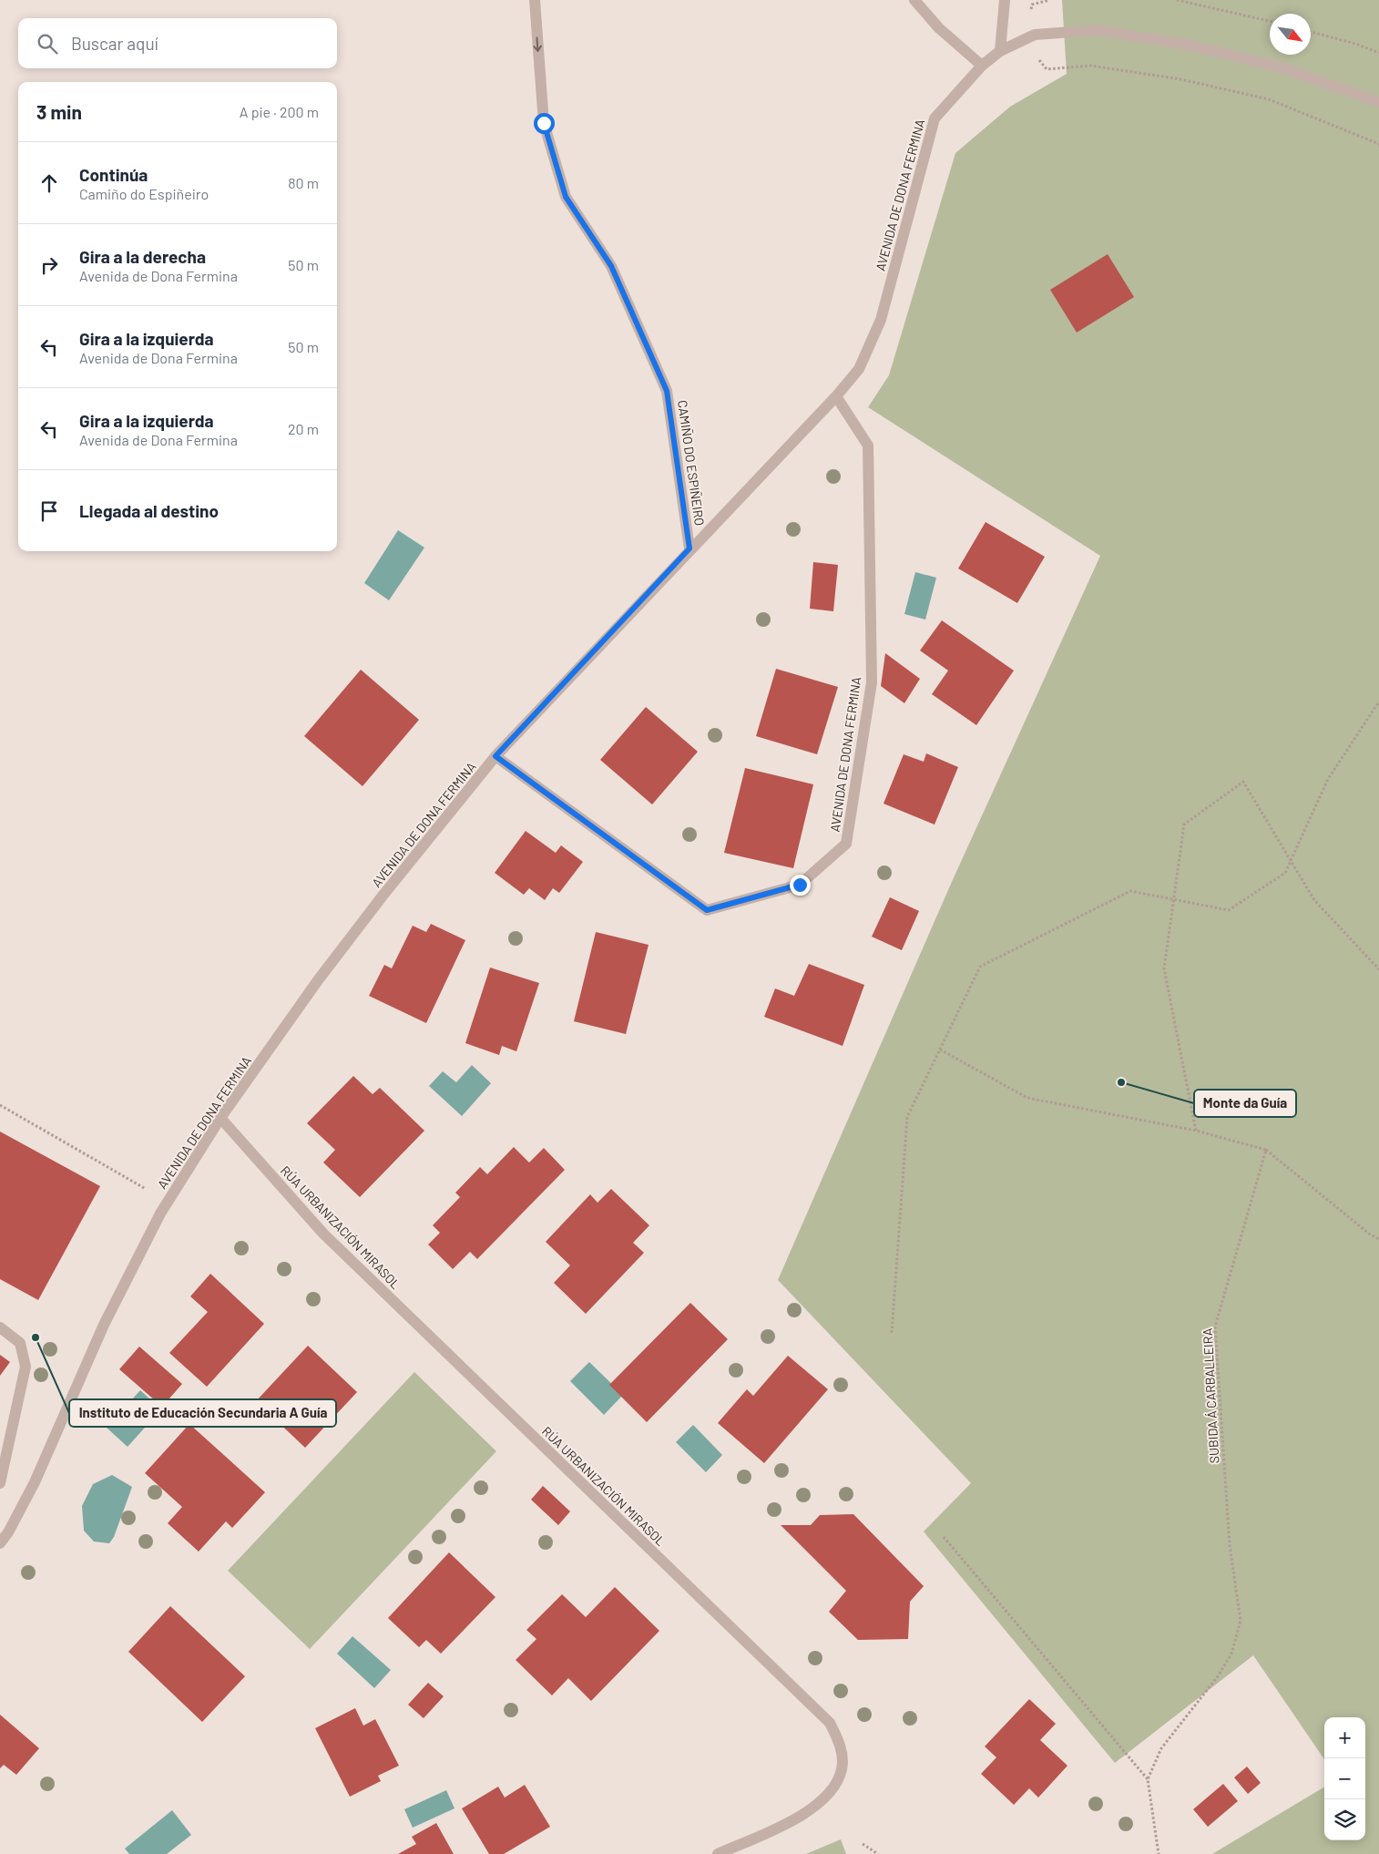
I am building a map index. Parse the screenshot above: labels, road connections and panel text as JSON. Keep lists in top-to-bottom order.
{
  "streets": {
    "street": ["AVENIDA DE DONA FERMINA", "CAMIÑO DO ESPIÑEIRO", "RÚA URBANIZACIÓN MIRASOL"],
    "path": ["SUBIDA Á CARBALLEIRA"]
  },
  "crossings": [
    ["AVENIDA DE DONA FERMINA", "CAMIÑO DO ESPIÑEIRO"],
    ["AVENIDA DE DONA FERMINA", "RÚA URBANIZACIÓN MIRASOL"]
  ],
  "one_way": ["CAMIÑO DO ESPIÑEIRO"],
  "places": ["Monte da Guía", "Instituto de Educación Secundaria A Guía"],
  "north": "bottom right",
  "page": {
    "search": "Buscar aquí",
    "heading": ["3 min", "A pie · 200 m"],
    "list": [
      ["Continúa", "Camiño do Espiñeiro", "80 m"],
      ["Gira a la derecha", "Avenida de Dona Fermina", "50 m"],
      ["Gira a la izquierda", "Avenida de Dona Fermina", "50 m"],
      ["Gira a la izquierda", "Avenida de Dona Fermina", "20 m"],
      "Llegada al destino"
    ],
    "map_buttons": ["+", "−"]
  }
}
